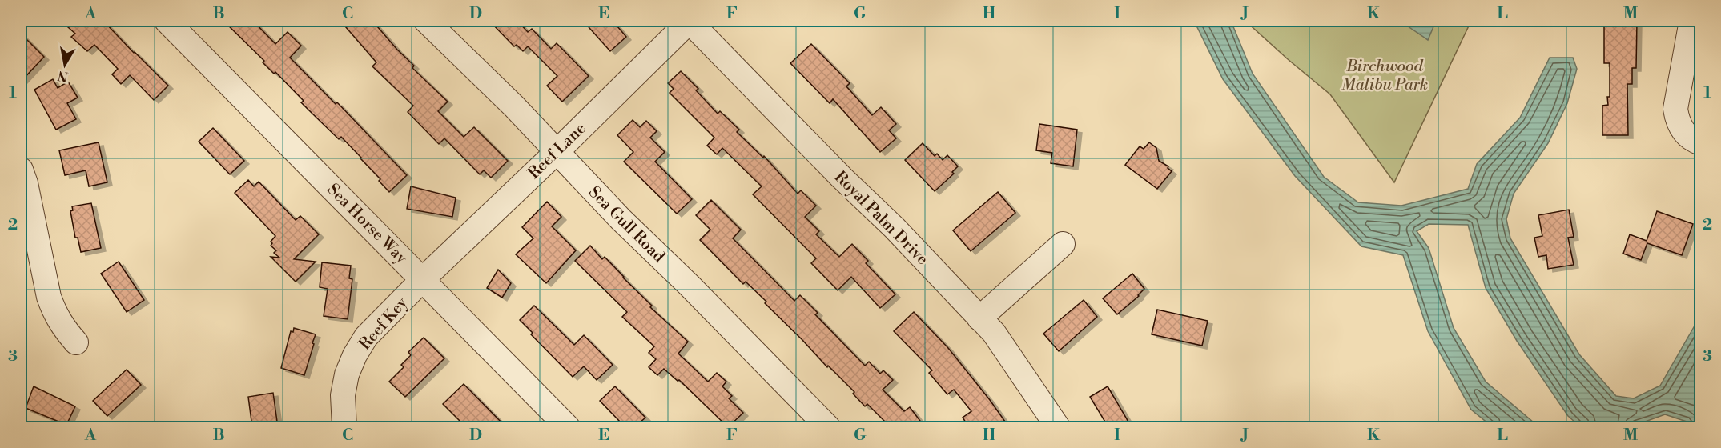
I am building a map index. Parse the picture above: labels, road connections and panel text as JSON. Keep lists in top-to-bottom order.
{
  "streets": {
    "street": [
      "Reef Lane",
      "Royal Palm Drive",
      "Sea Horse Way",
      "Sea Gull Road",
      "Reef Key"
    ]
  },
  "crossings": [
    ["Reef Lane", "Royal Palm Drive"],
    ["Reef Lane", "Sea Horse Way"],
    ["Reef Lane", "Sea Gull Road"],
    ["Reef Lane", "Reef Key"],
    ["Sea Horse Way", "Reef Key"]
  ],
  "parks": ["Birchwood Malibu Park"],
  "north": "bottom",
  "grid": {
    "columns": [
      "A",
      "B",
      "C",
      "D",
      "E",
      "F",
      "G",
      "H",
      "I",
      "J",
      "K",
      "L",
      "M"
    ],
    "rows": ["1", "2", "3"]
  }
}
